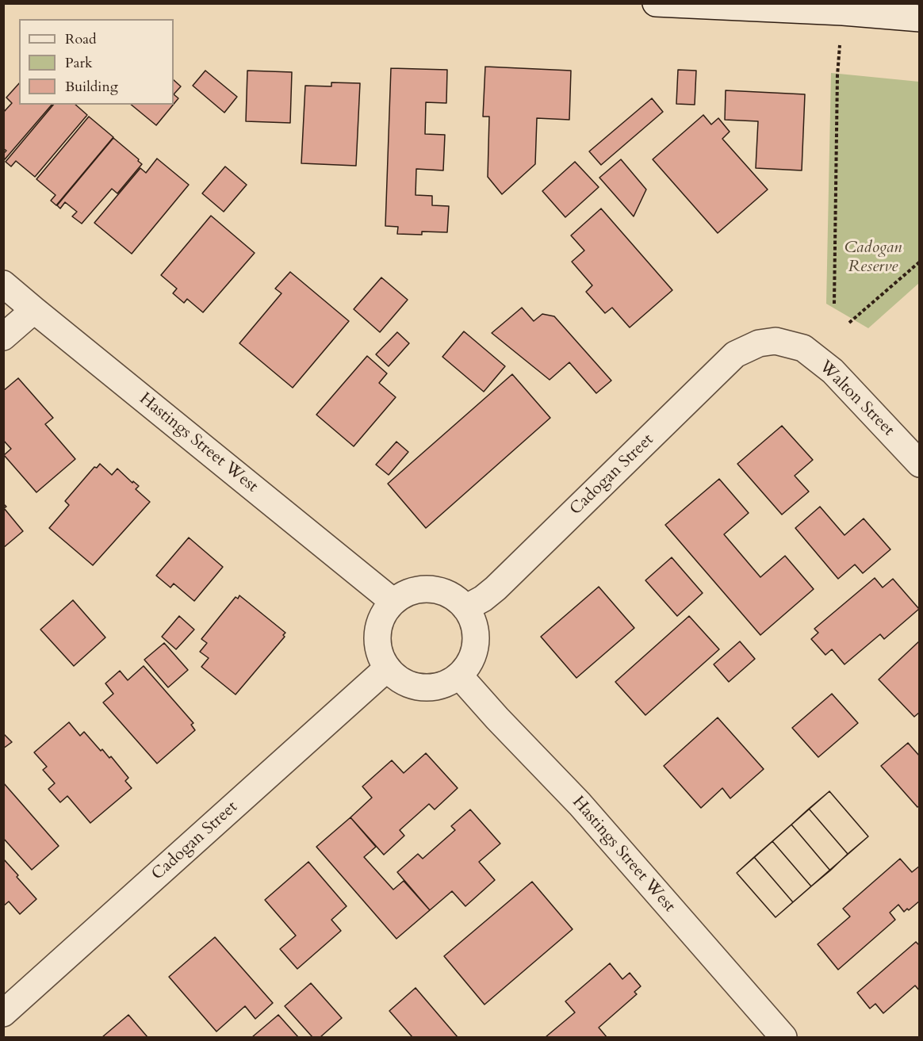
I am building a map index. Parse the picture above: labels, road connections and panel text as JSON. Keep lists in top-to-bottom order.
{
  "streets": {
    "street": ["Walton Street", "Hastings Street West", "Cadogan Street"]
  },
  "crossings": [
    ["Walton Street", "Cadogan Street"],
    ["Hastings Street West", "Cadogan Street"]
  ],
  "parks": ["Cadogan Reserve"],
  "legend": ["Road", "Park", "Building"]
}
